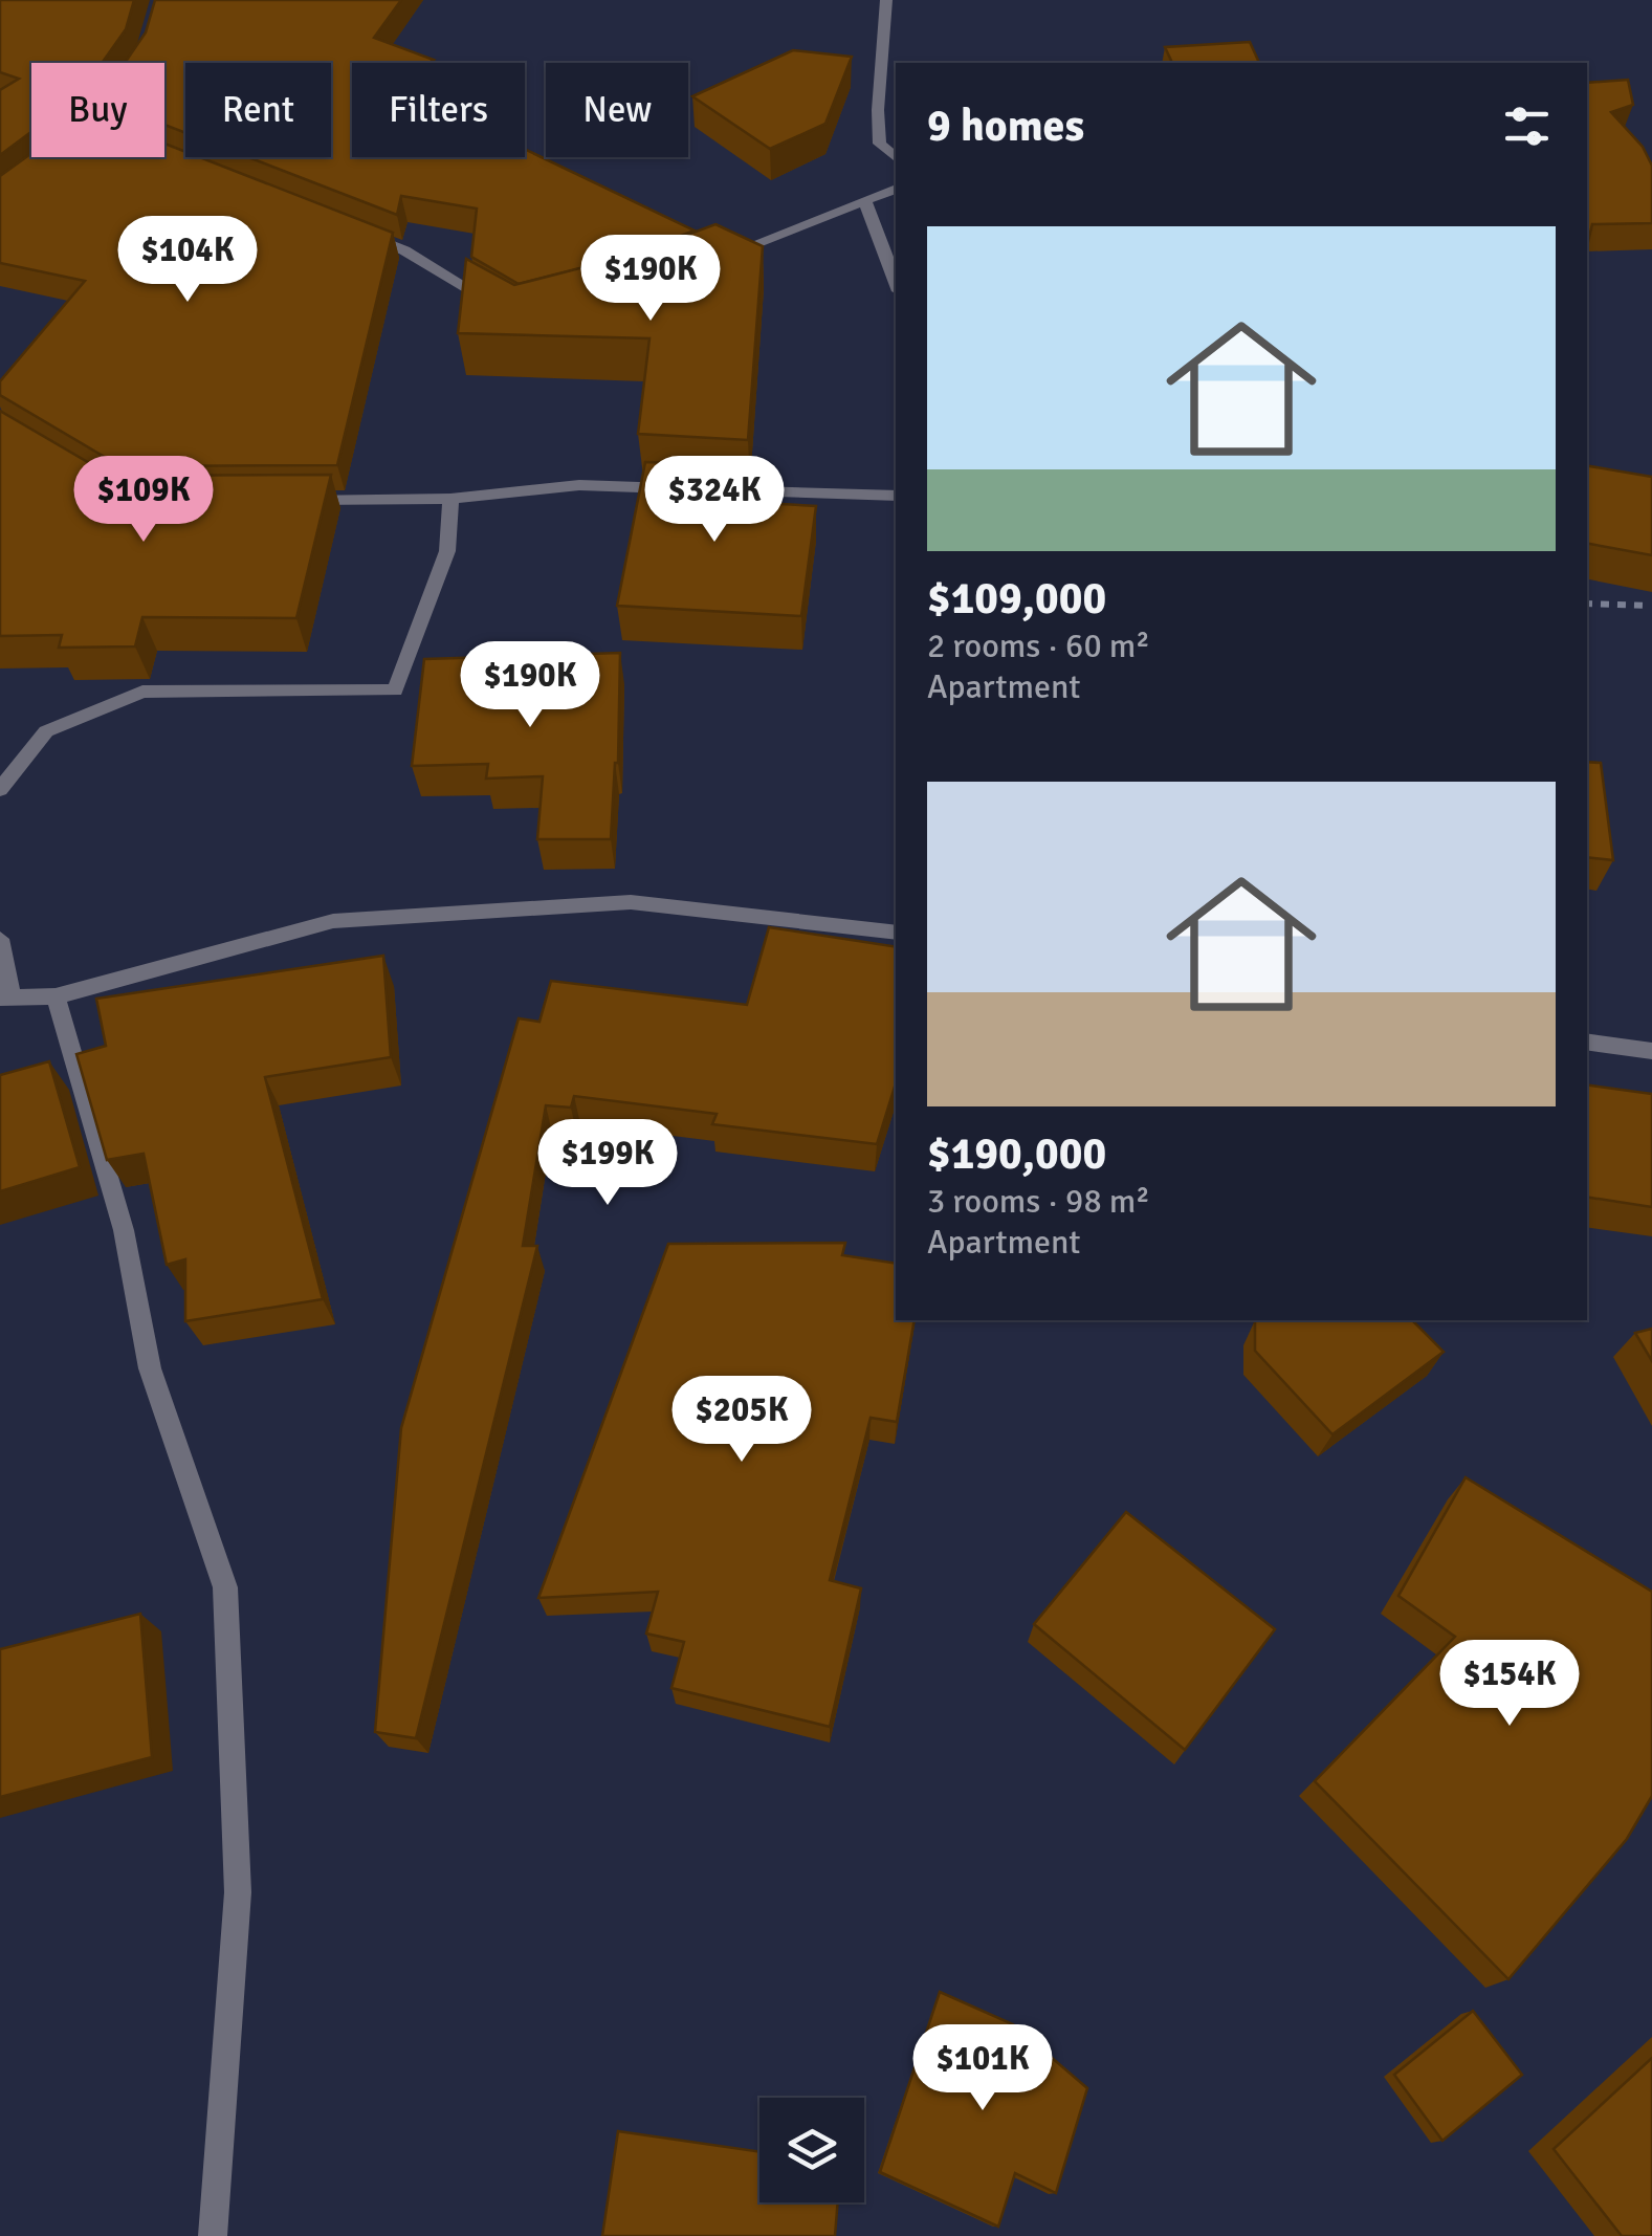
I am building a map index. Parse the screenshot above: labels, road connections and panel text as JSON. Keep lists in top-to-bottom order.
{
  "page": {
    "chip": [
      "Buy",
      "Rent",
      "Filters",
      "New"
    ],
    "heading": "9 homes",
    "list": [
      {
        "name": "$109,000",
        "note": "2 rooms · 60 m² · Apartment"
      },
      {
        "name": "$190,000",
        "note": "3 rooms · 98 m² · Apartment"
      }
    ],
    "price": [
      "$104K",
      "$190K",
      "$109K",
      "$324K",
      "$190K",
      "$199K",
      "$205K",
      "$154K",
      "$101K"
    ]
  }
}
